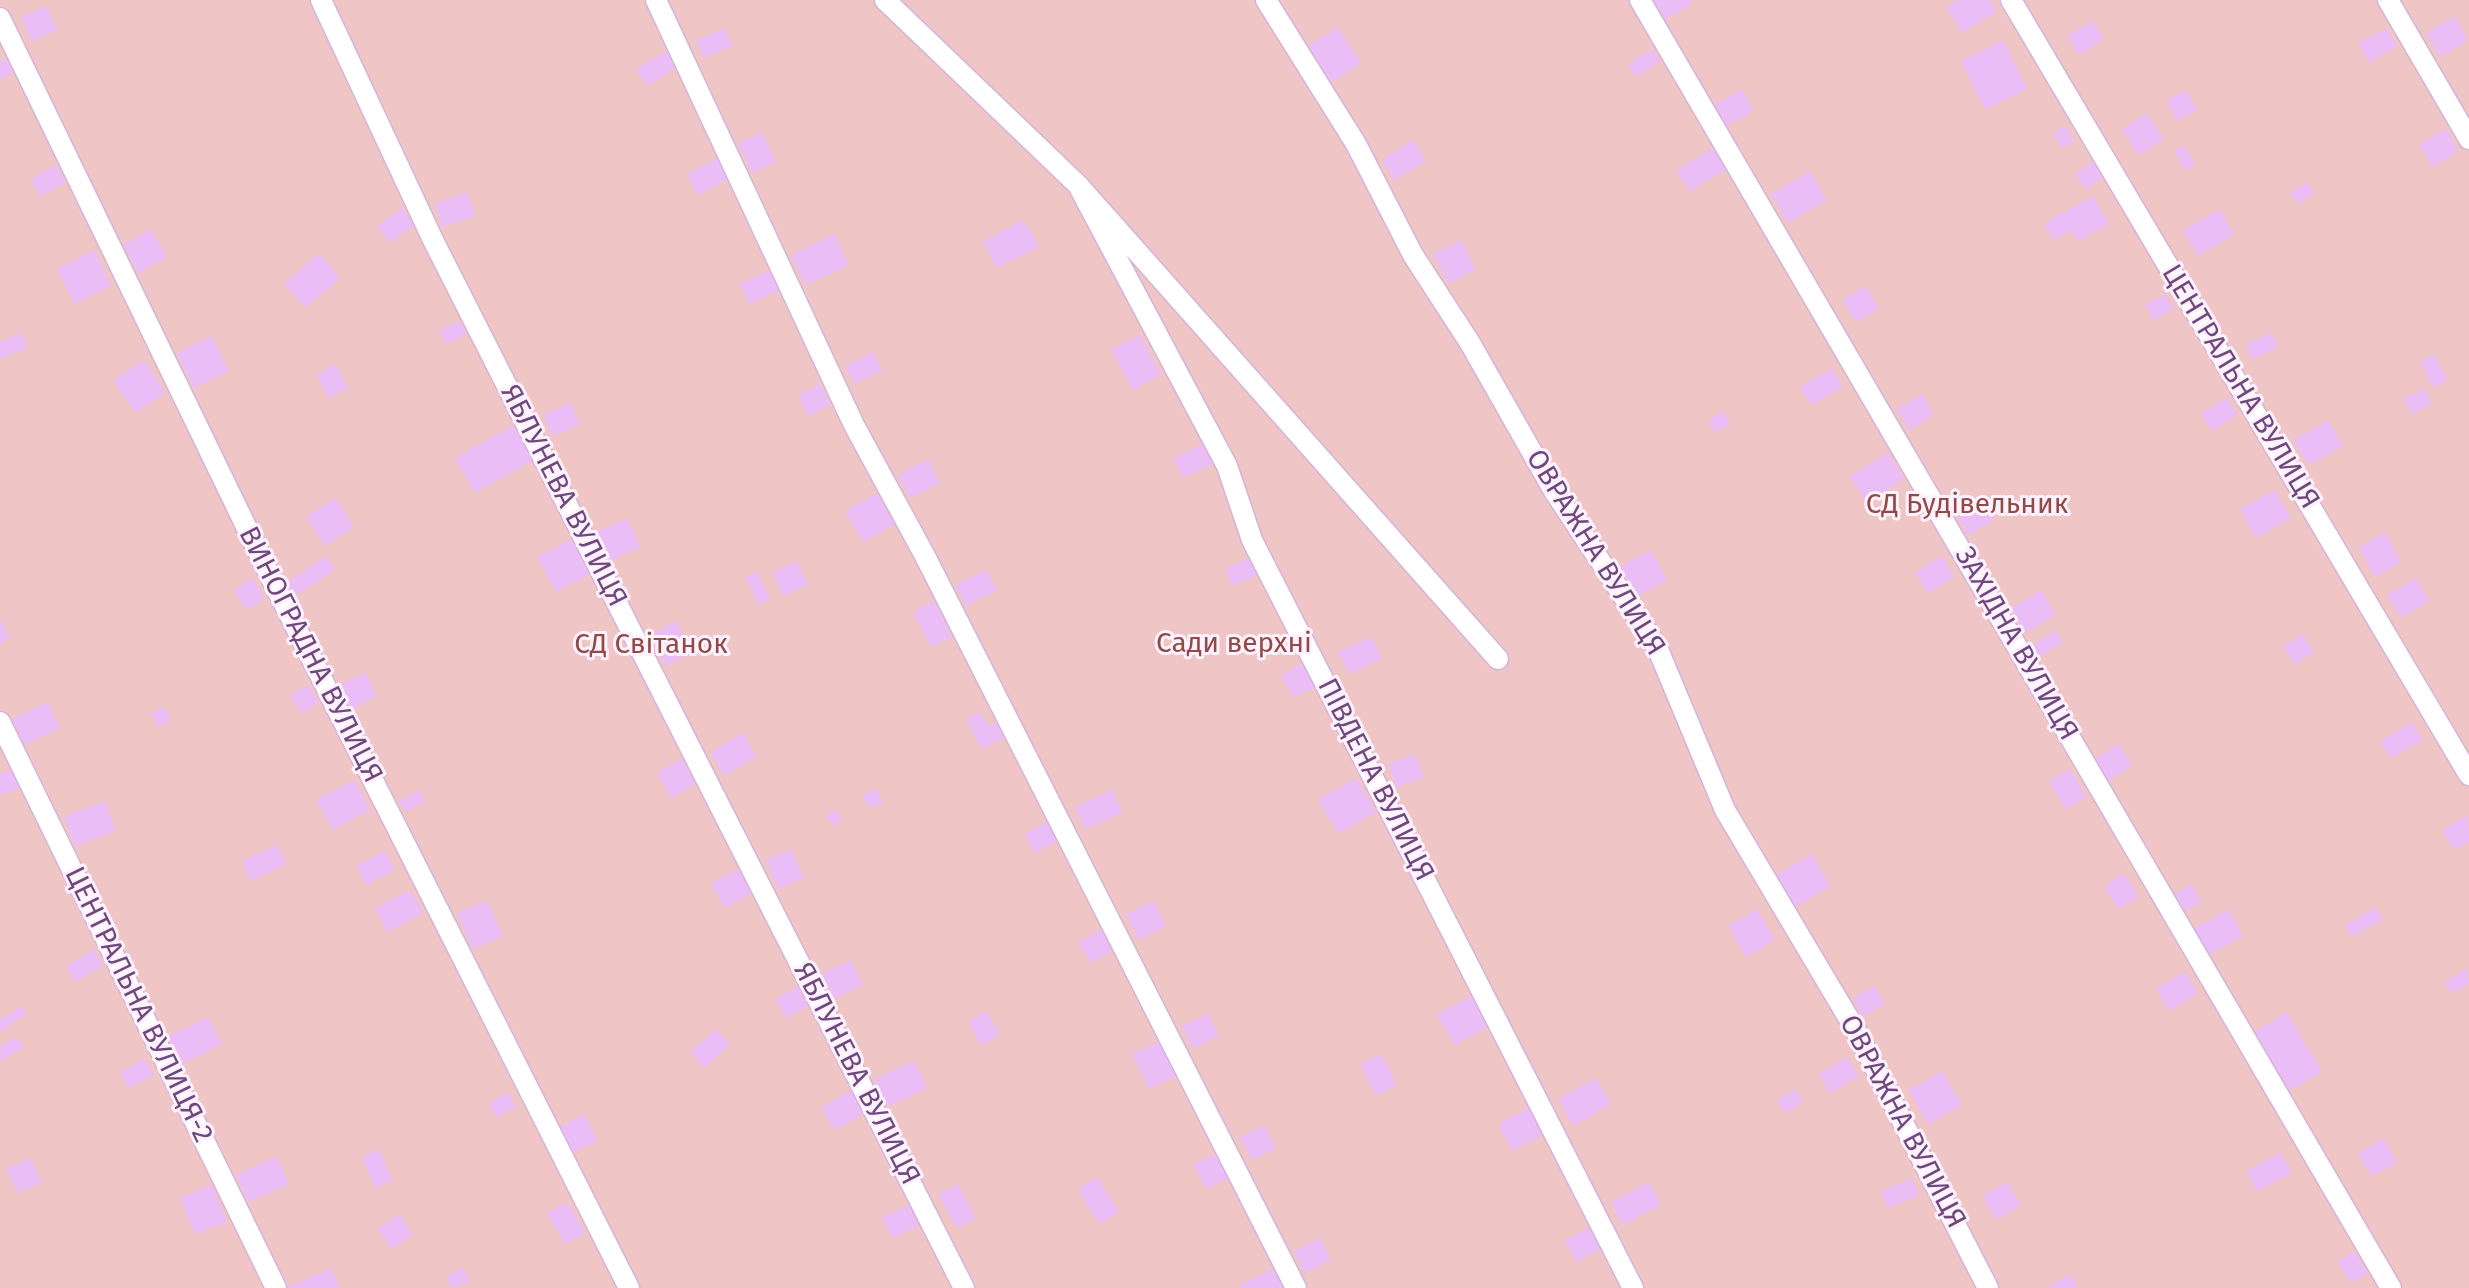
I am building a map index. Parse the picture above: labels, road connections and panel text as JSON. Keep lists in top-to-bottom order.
{
  "streets": {
    "lane": [
      "ЦЕНТРАЛЬНА ВУЛИЦЯ",
      "ЯБЛУНЕВА ВУЛИЦЯ",
      "ОВРАЖНА ВУЛИЦЯ",
      "ЗАХІДНА ВУЛИЦЯ",
      "ВИНОГРАДНА ВУЛИЦЯ",
      "ПІВДЕНА ВУЛИЦЯ",
      "ЦЕНТРАЛЬНА ВУЛИЦЯ-2"
    ]
  },
  "parks": ["СД Будівельник", "Сади верхні", "СД Світанок"]
}
